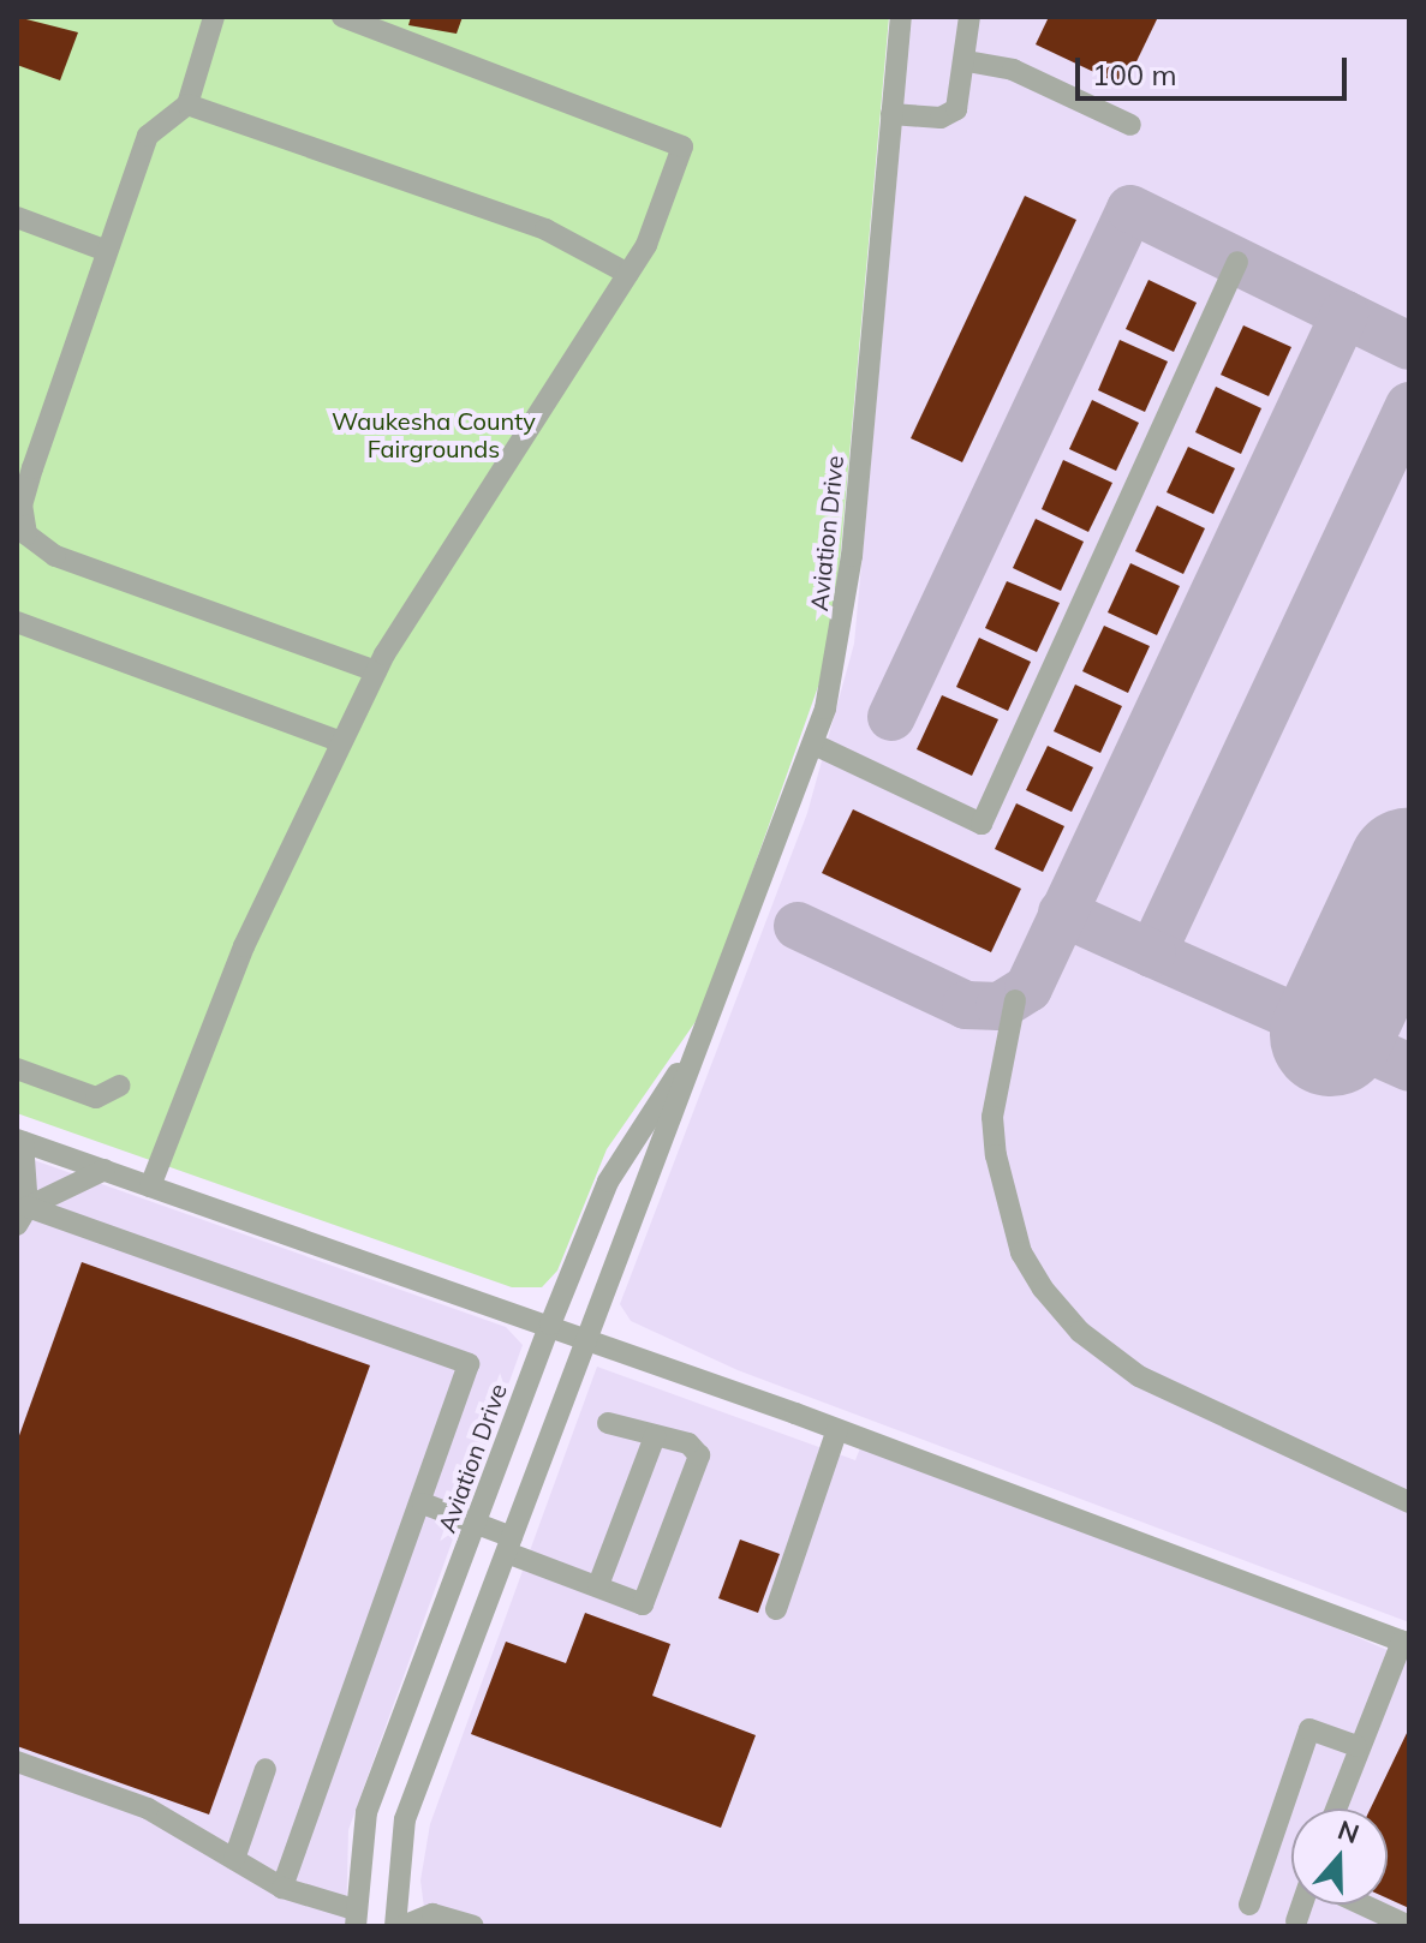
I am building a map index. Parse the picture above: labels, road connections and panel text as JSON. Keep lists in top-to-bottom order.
{
  "streets": {
    "street": ["Aviation Drive"]
  },
  "parks": ["Waukesha County Fairgrounds"],
  "scale_bar": "100 m",
  "north": "top"
}
